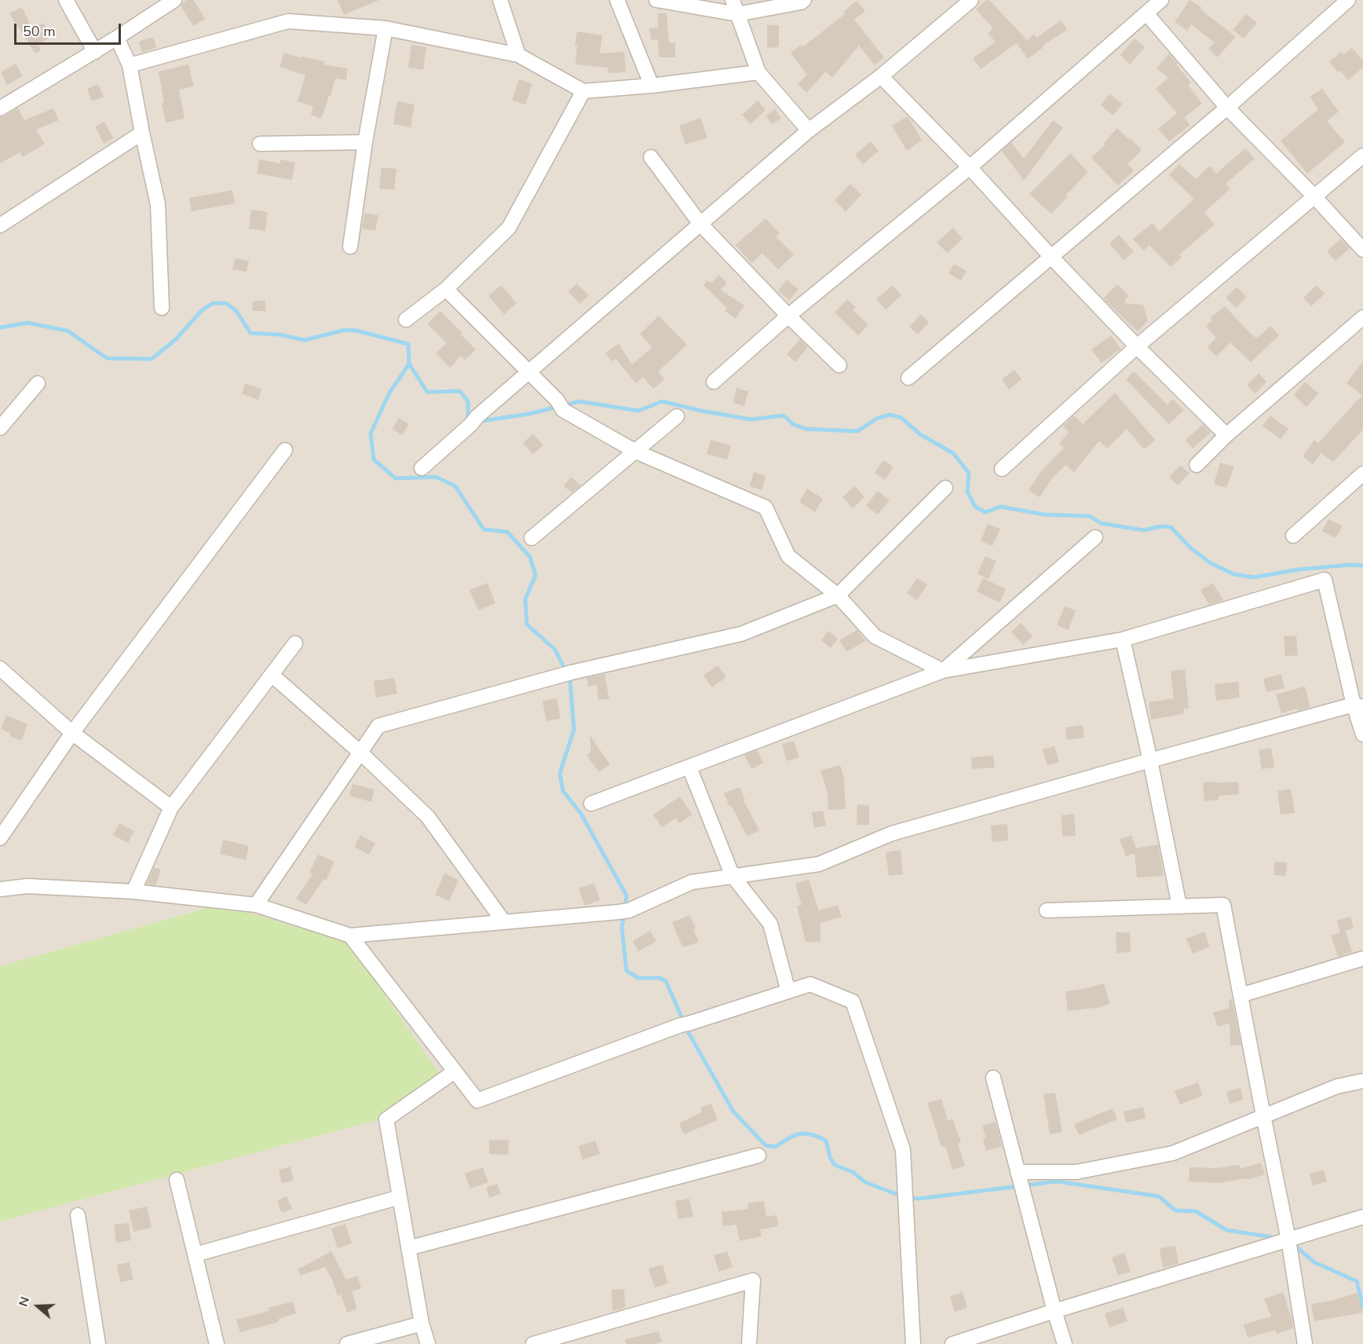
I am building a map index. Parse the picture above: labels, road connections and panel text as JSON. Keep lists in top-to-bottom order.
{
  "scale_bar": "50 m",
  "north": "left"
}
